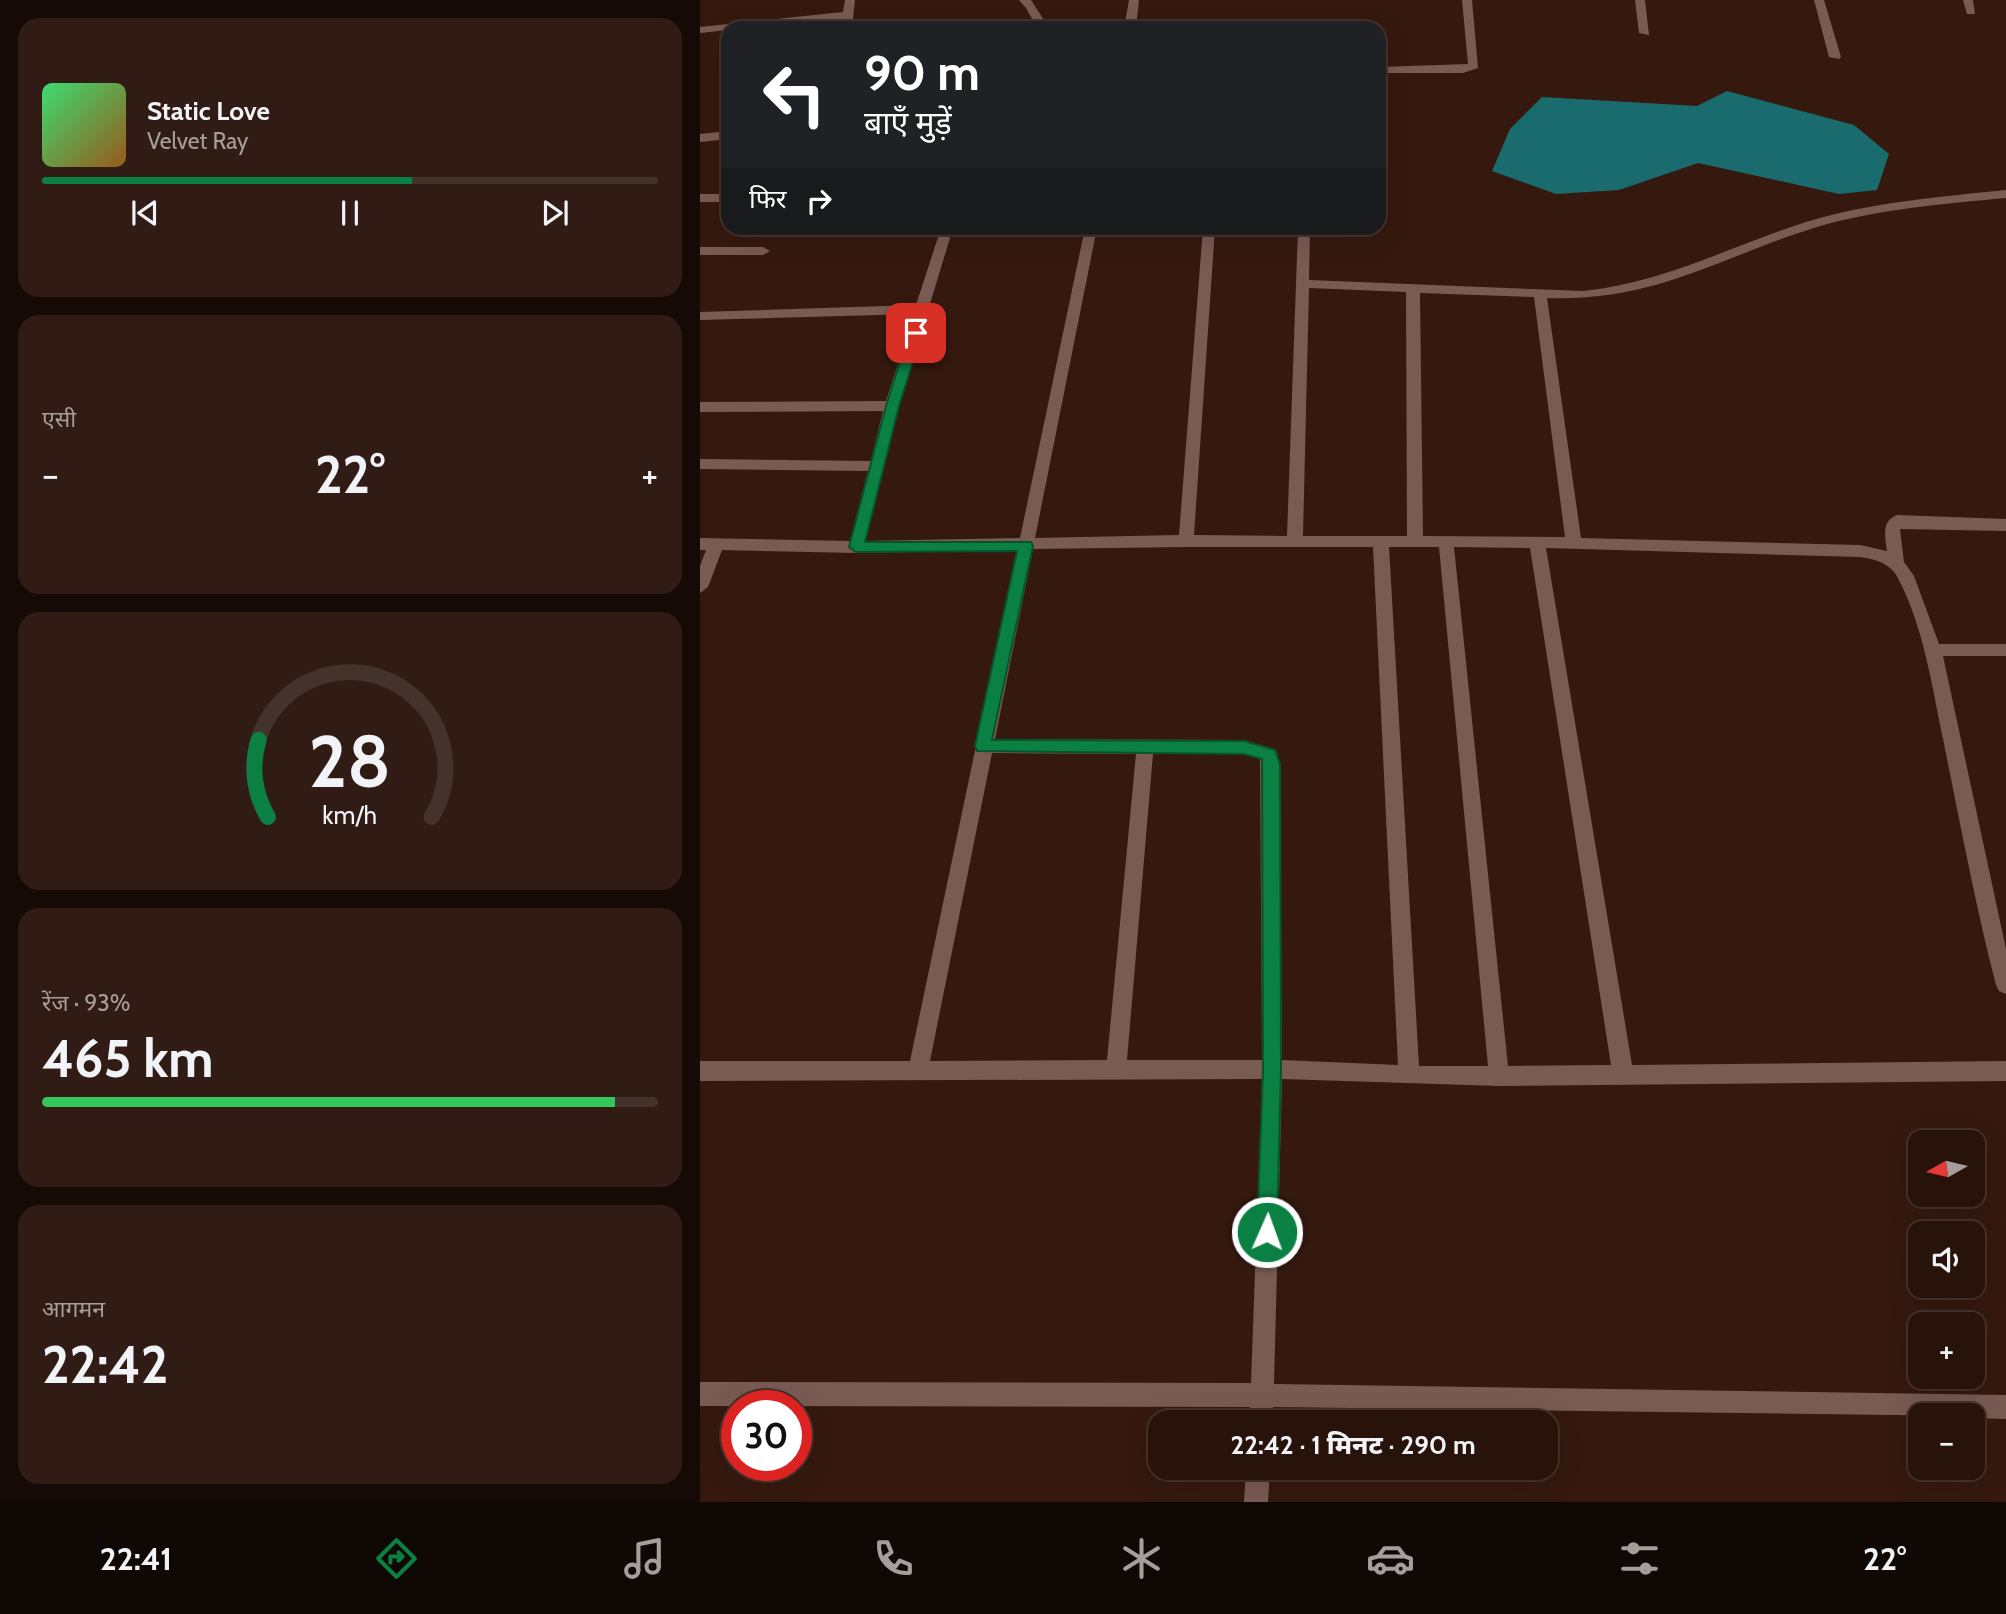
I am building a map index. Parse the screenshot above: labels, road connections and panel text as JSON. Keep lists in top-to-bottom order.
{
  "north": "left",
  "page": {
    "turn": ["90 m", "बाएँ मुड़ें"],
    "song": ["Static Love", "Velvet Ray"],
    "then": "फिर",
    "tile": [
      "एसी",
      ["रेंज · 93%", "465 km"],
      ["आगमन", "22:42"]
    ],
    "heat": ["−", "22°", "+"],
    "map_buttons": ["+", "−"],
    "limit": "30",
    "trip": "22:42 · 1 मिनट · 290 m",
    "tabs": ["22:41", "22°"],
    "gauge": ["28", "km/h"]
  }
}
